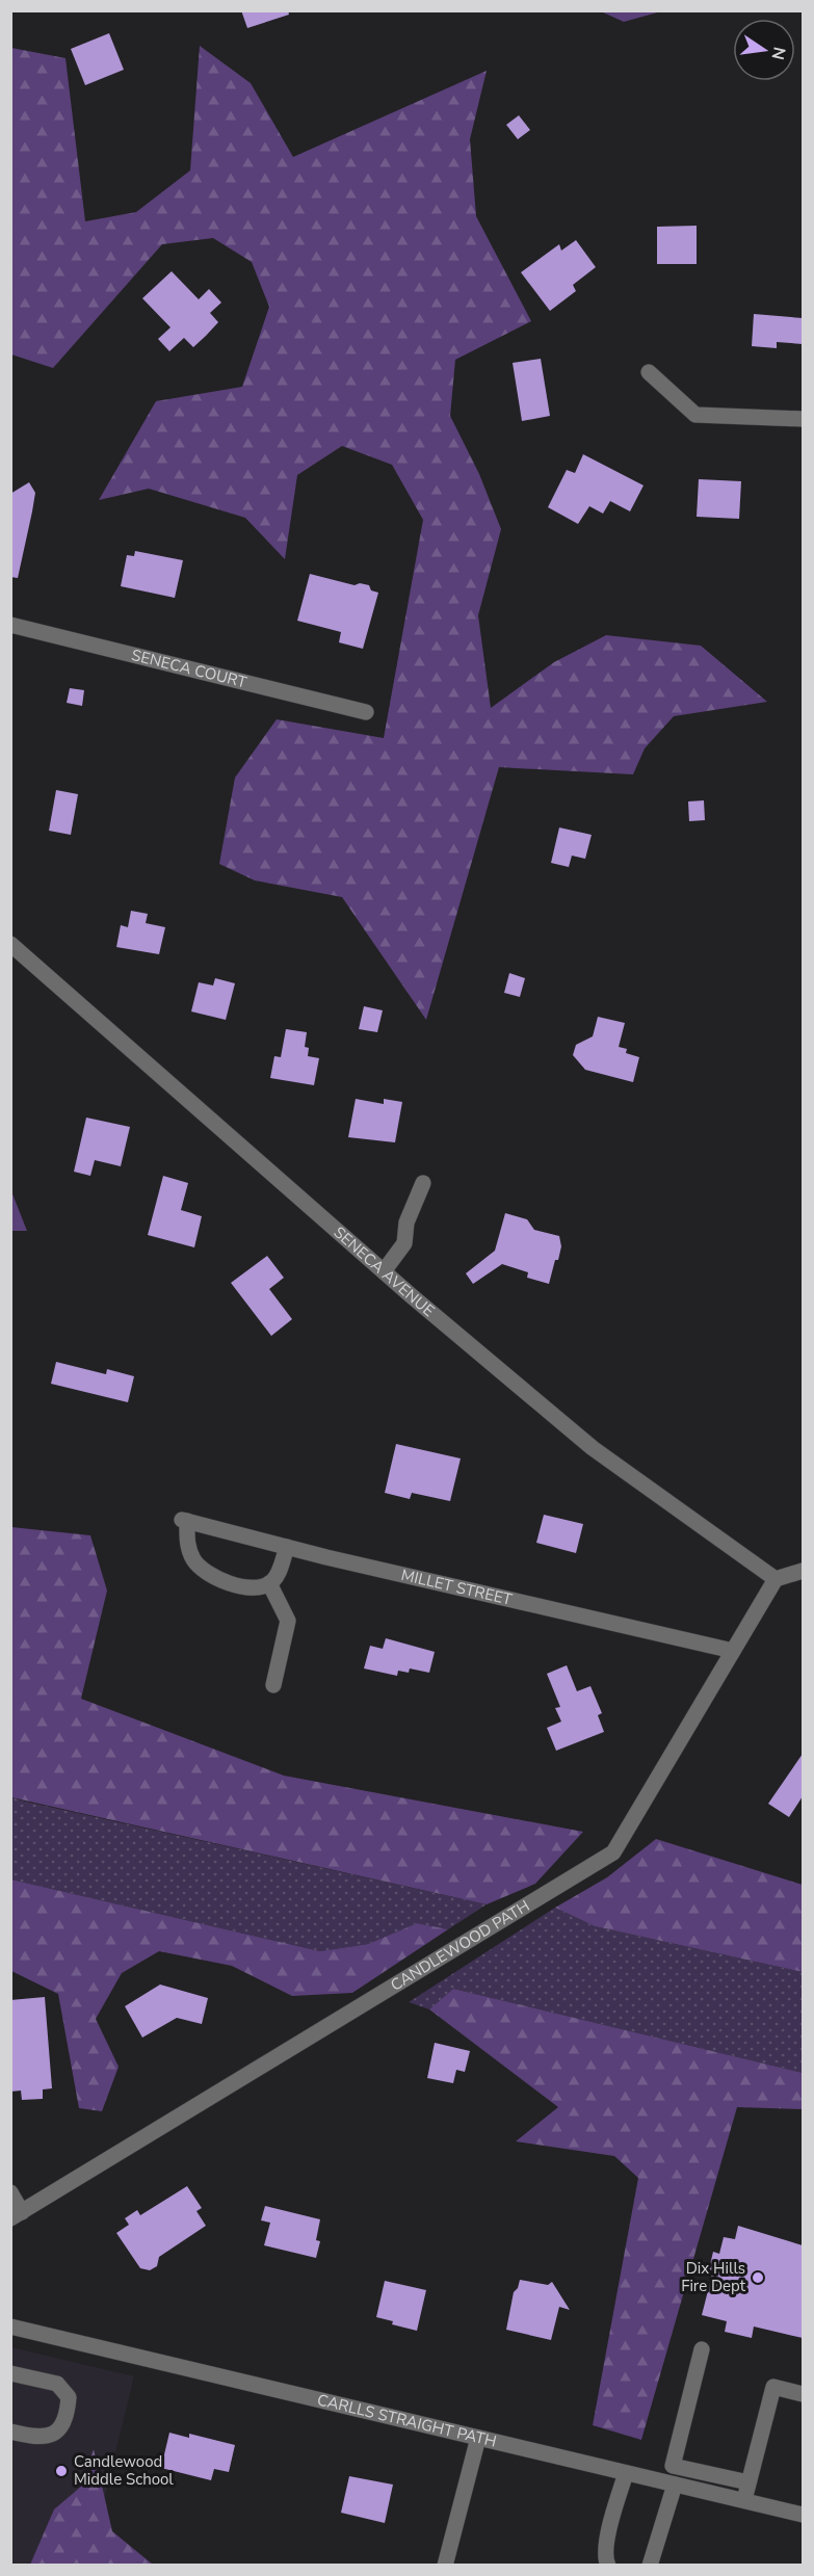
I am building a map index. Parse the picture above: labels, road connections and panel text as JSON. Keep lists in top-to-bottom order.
{
  "streets": {
    "street": [
      "SENECA COURT",
      "SENECA AVENUE",
      "MILLET STREET",
      "CANDLEWOOD PATH",
      "CARLLS STRAIGHT PATH"
    ]
  },
  "crossings": [
    ["SENECA AVENUE", "CANDLEWOOD PATH"],
    ["MILLET STREET", "CANDLEWOOD PATH"]
  ],
  "places": ["Dix Hills Fire Dept", "Candlewood Middle School"],
  "north": "right"
}
